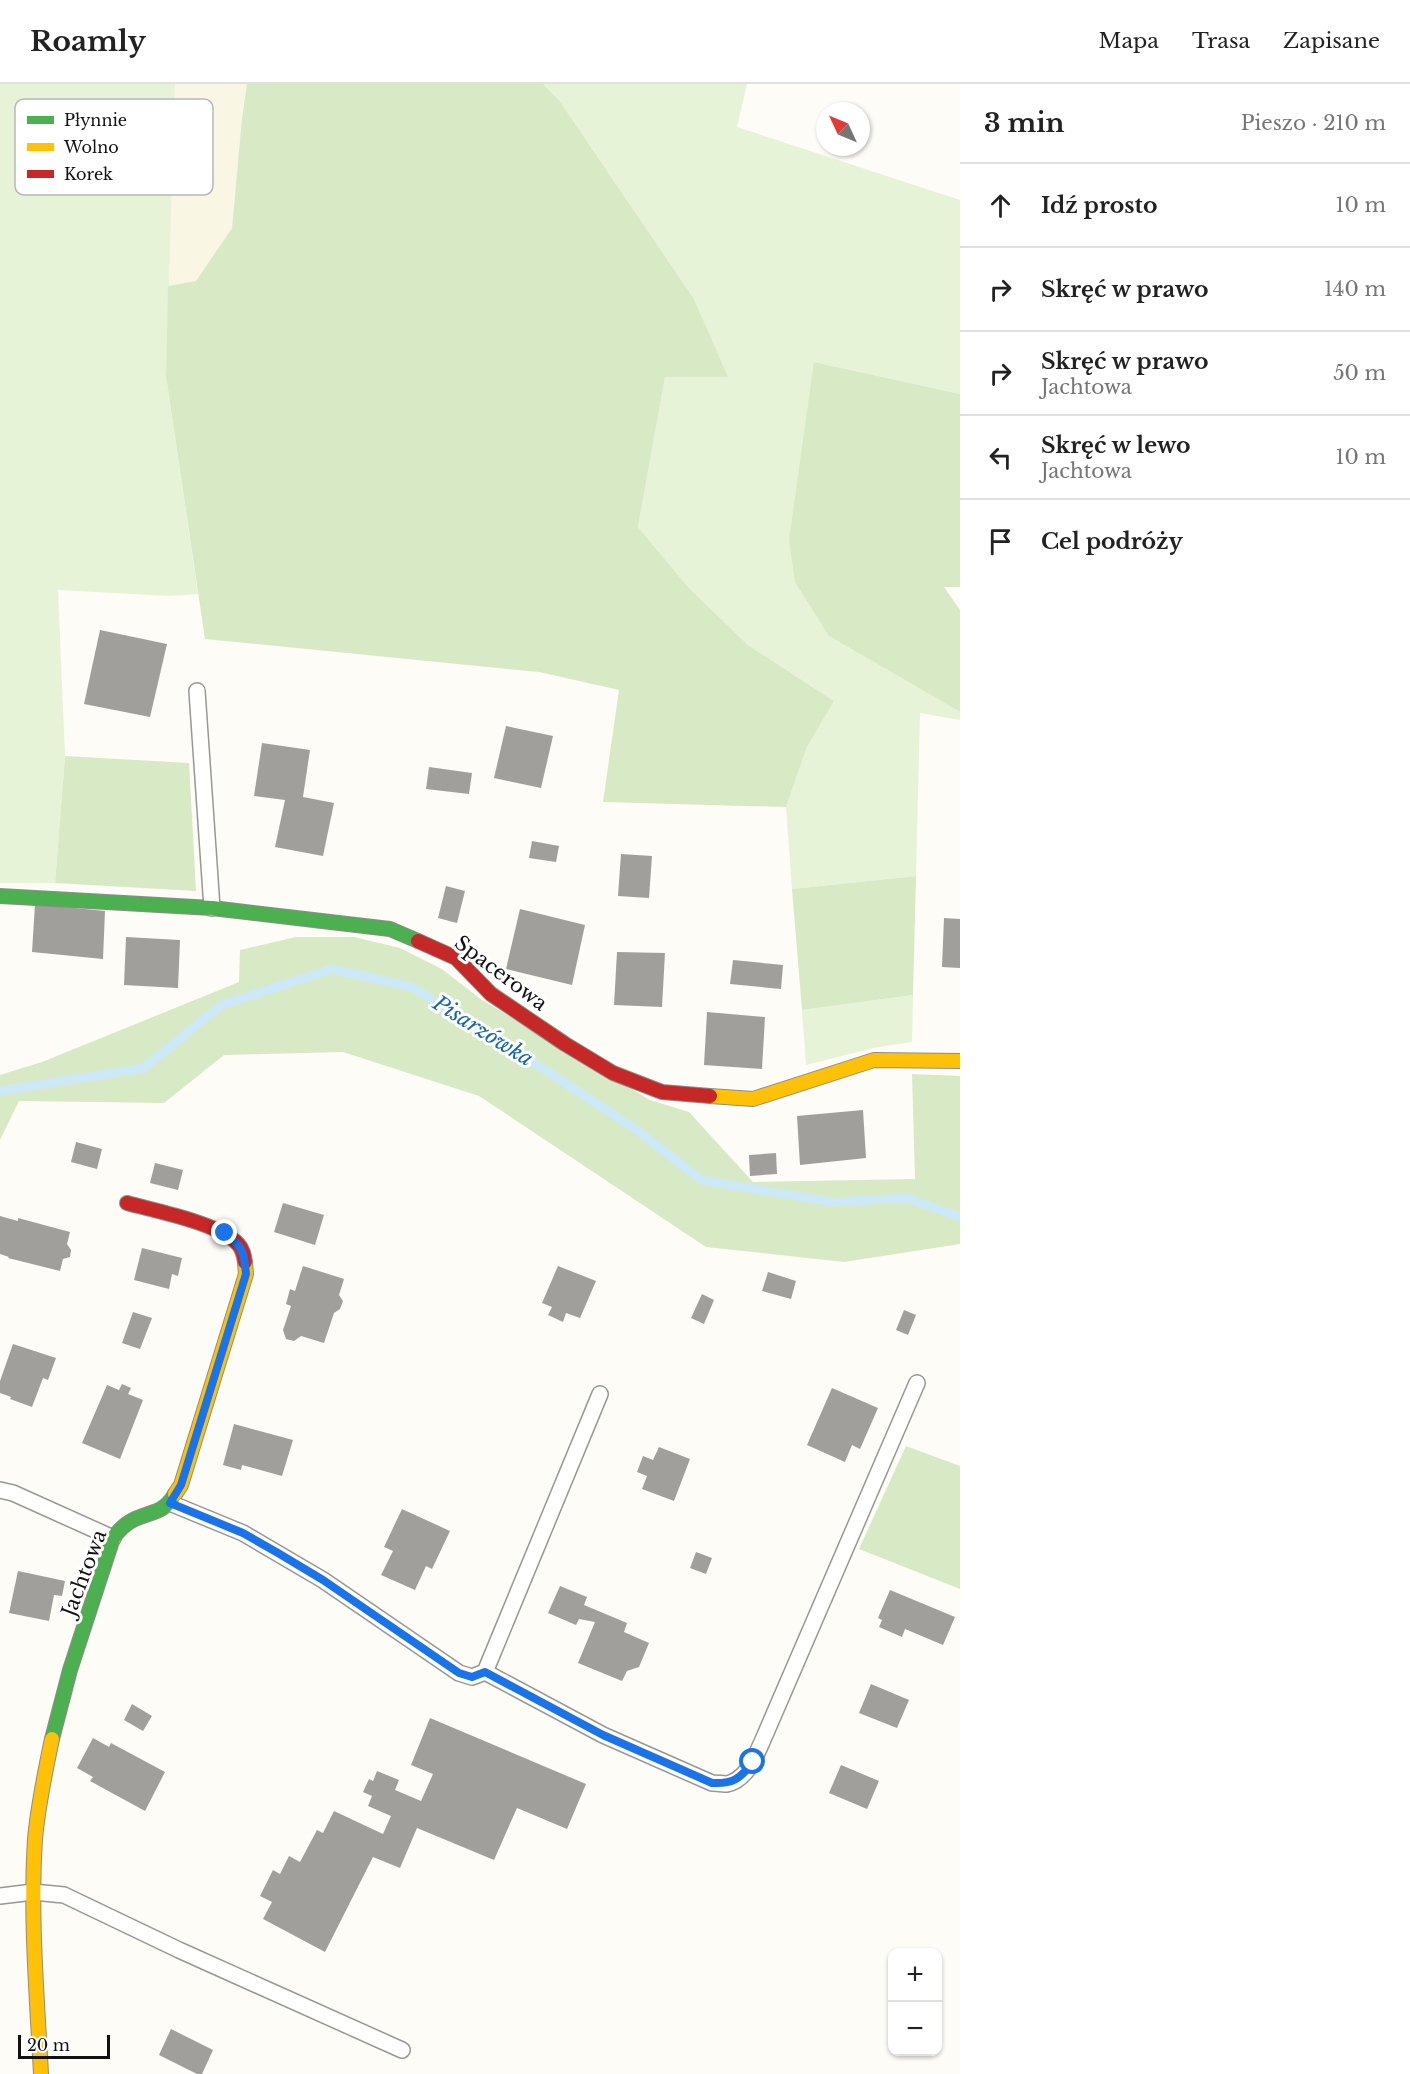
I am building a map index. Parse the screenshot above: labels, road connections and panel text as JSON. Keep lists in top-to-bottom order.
{
  "streets": {
    "street": ["Spacerowa", "Jachtowa"]
  },
  "water": ["Pisarzówka"],
  "legend": ["Płynnie", "Wolno", "Korek"],
  "scale_bar": "20 m",
  "north": "top left",
  "page": {
    "header": "Roamly",
    "nav": ["Mapa", "Trasa", "Zapisane"],
    "heading": ["3 min", "Pieszo · 210 m"],
    "list": [
      ["Idź prosto", "10 m"],
      ["Skręć w prawo", "140 m"],
      ["Skręć w prawo", "Jachtowa", "50 m"],
      ["Skręć w lewo", "Jachtowa", "10 m"],
      "Cel podróży"
    ],
    "map_buttons": ["+", "−"],
    "scale": "20 m"
  }
}
